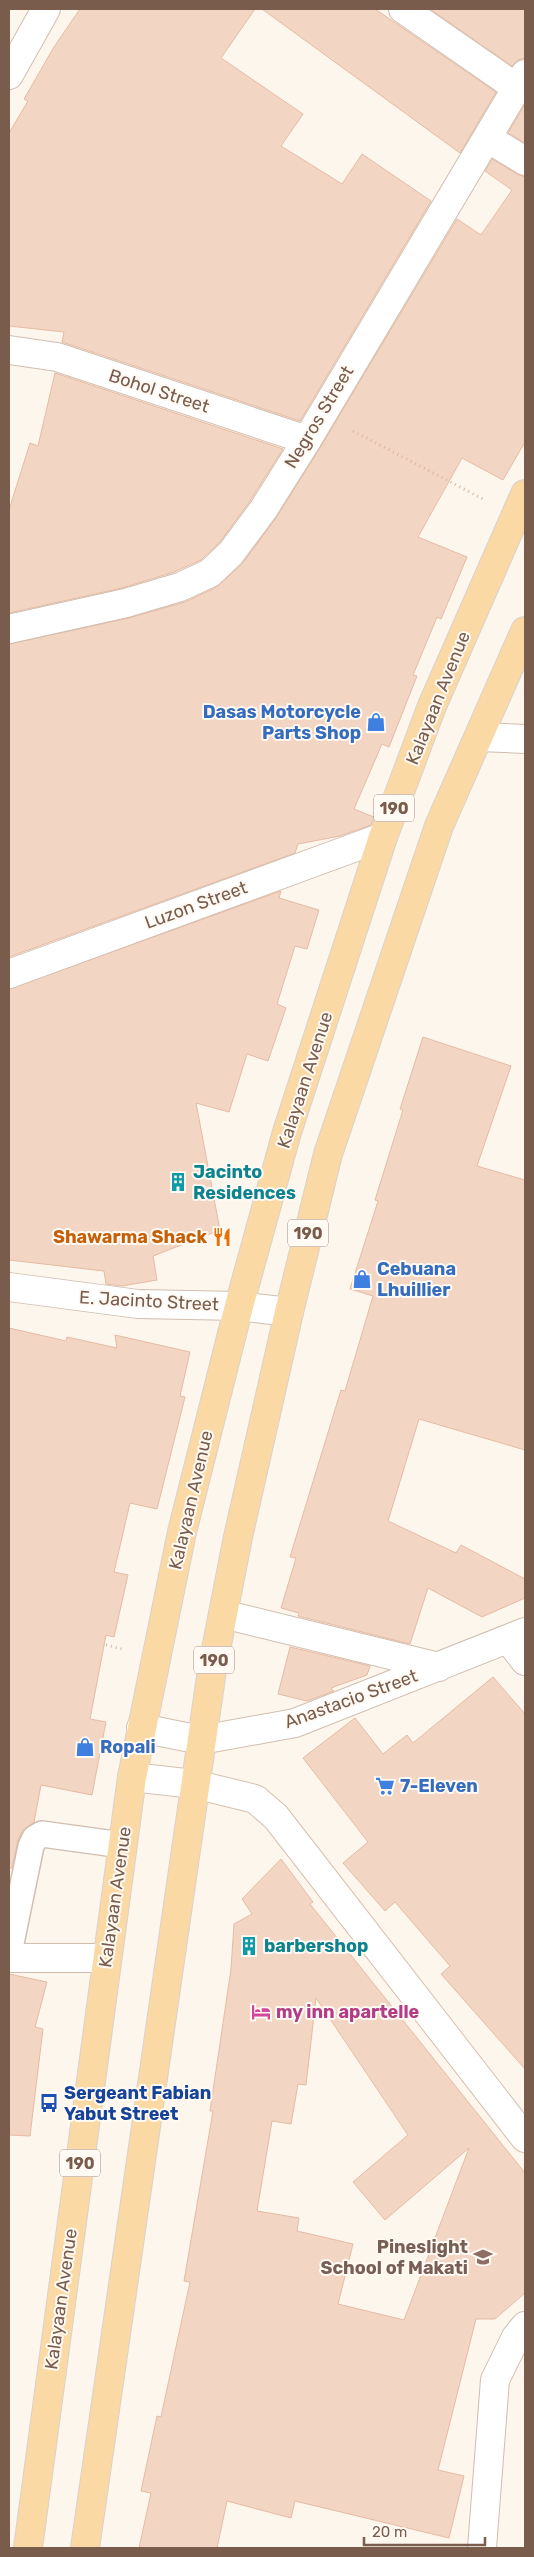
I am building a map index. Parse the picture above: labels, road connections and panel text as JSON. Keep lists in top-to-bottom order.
{
  "streets": {
    "main road": ["Kalayaan Avenue", "190"],
    "street": [
      "Bohol Street",
      "Negros Street",
      "Luzon Street",
      "E. Jacinto Street",
      "Anastacio Street"
    ]
  },
  "crossings": [
    ["Bohol Street", "Negros Street"],
    ["Kalayaan Avenue", "Luzon Street"],
    ["Kalayaan Avenue", "E. Jacinto Street"],
    ["Kalayaan Avenue", "Anastacio Street"],
    ["190", "E. Jacinto Street"],
    ["190", "Anastacio Street"]
  ],
  "places": {
    "shop": ["Dasas Motorcycle Parts Shop", "Cebuana Lhuillier", "Ropali"],
    "building": ["Jacinto Residences", "barbershop"],
    "restaurant": ["Shawarma Shack"],
    "supermarket": ["7-Eleven"],
    "hotel": ["my inn apartelle"],
    "bus stop": ["Sergeant Fabian Yabut Street"],
    "school or university": ["Pineslight School of Makati"]
  },
  "scale_bar": "20 m"
}
